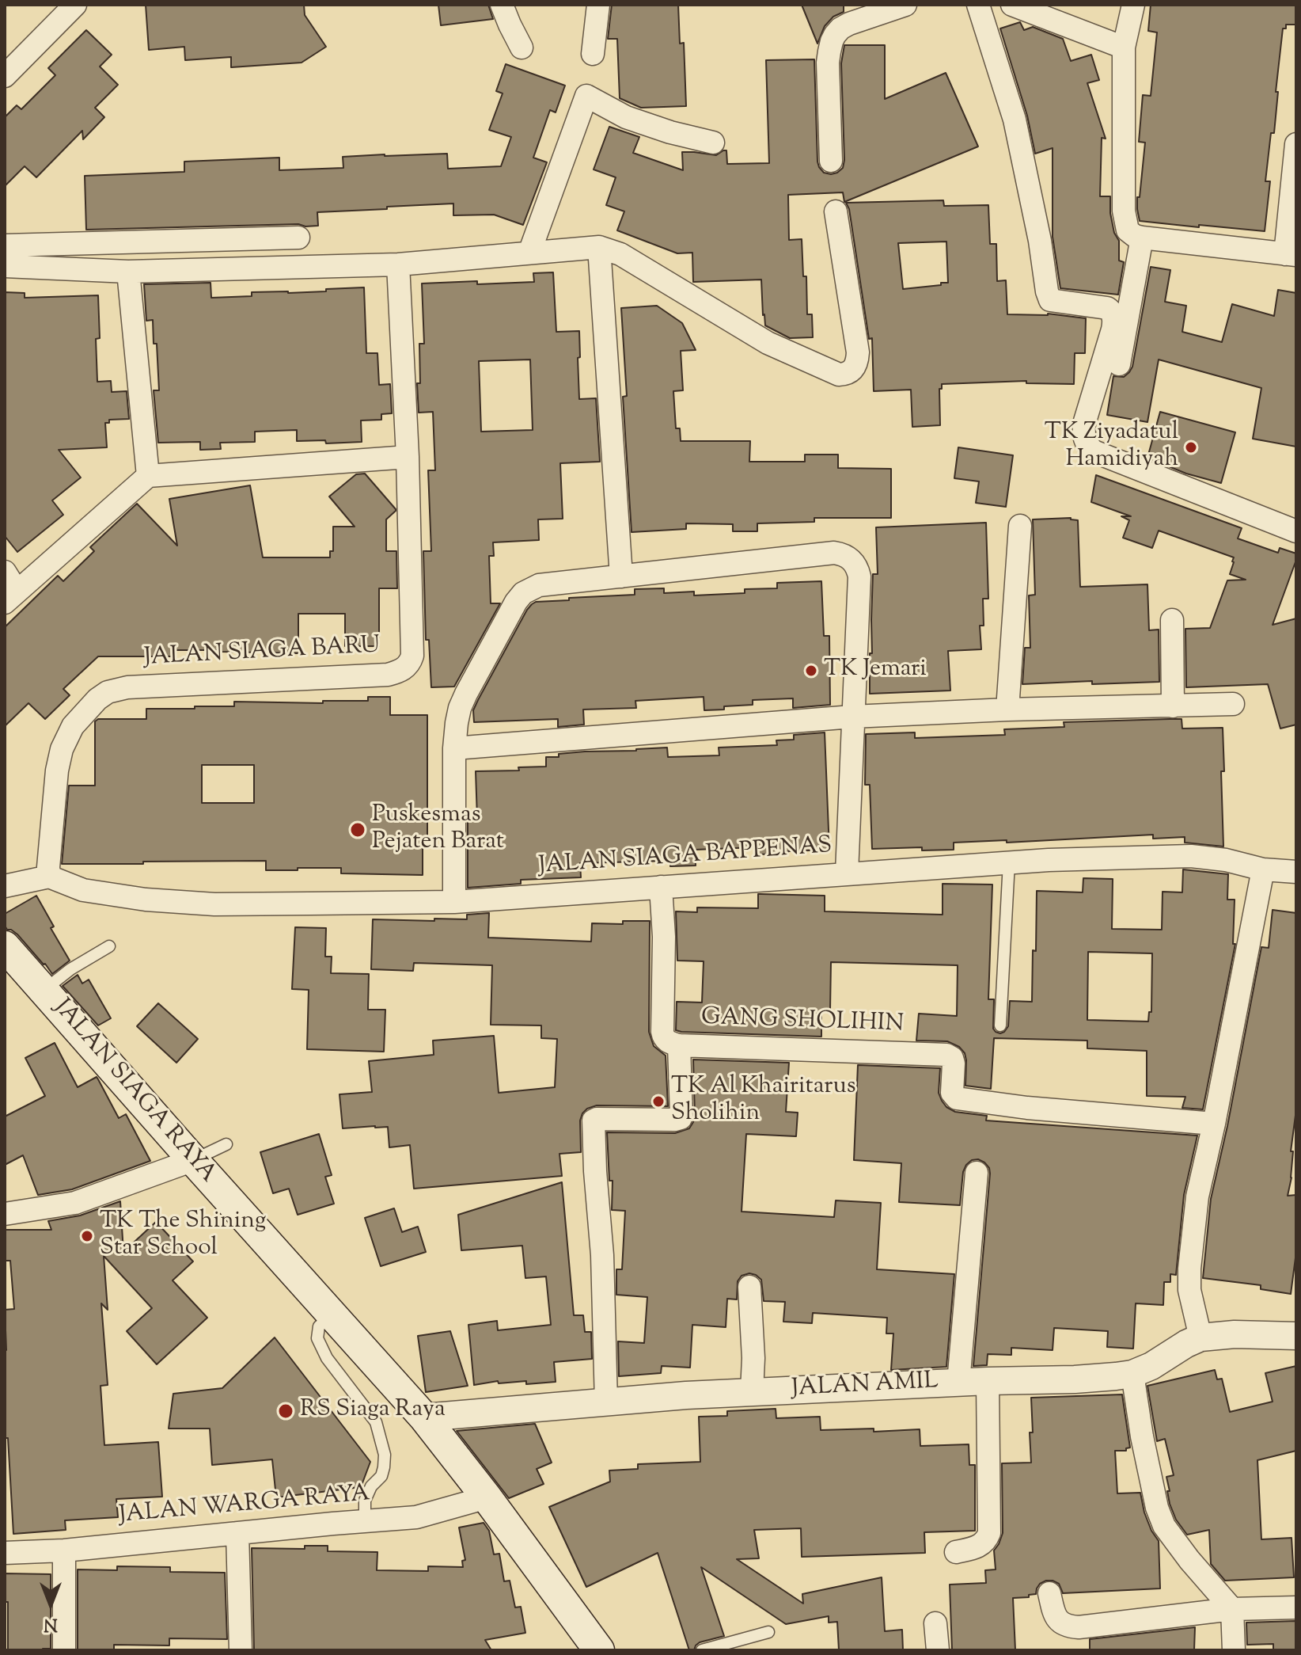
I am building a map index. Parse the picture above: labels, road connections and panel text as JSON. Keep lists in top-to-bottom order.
{
  "streets": {
    "main road": ["JALAN SIAGA RAYA"],
    "street": [
      "JALAN SIAGA BARU",
      "JALAN SIAGA BAPPENAS",
      "GANG SHOLIHIN",
      "JALAN AMIL",
      "JALAN WARGA RAYA"
    ]
  },
  "crossings": [
    ["JALAN SIAGA BARU", "JALAN SIAGA BAPPENAS"],
    ["GANG SHOLIHIN", "JALAN AMIL"],
    ["JALAN SIAGA RAYA", "JALAN AMIL"],
    ["JALAN SIAGA RAYA", "JALAN WARGA RAYA"]
  ],
  "places": [
    "TK Ziyadatul Hamidiyah",
    "TK Jemari",
    "Puskesmas Pejaten Barat",
    "TK Al Khairitarus Sholihin",
    "TK The Shining Star School",
    "RS Siaga Raya"
  ],
  "north": "bottom"
}
